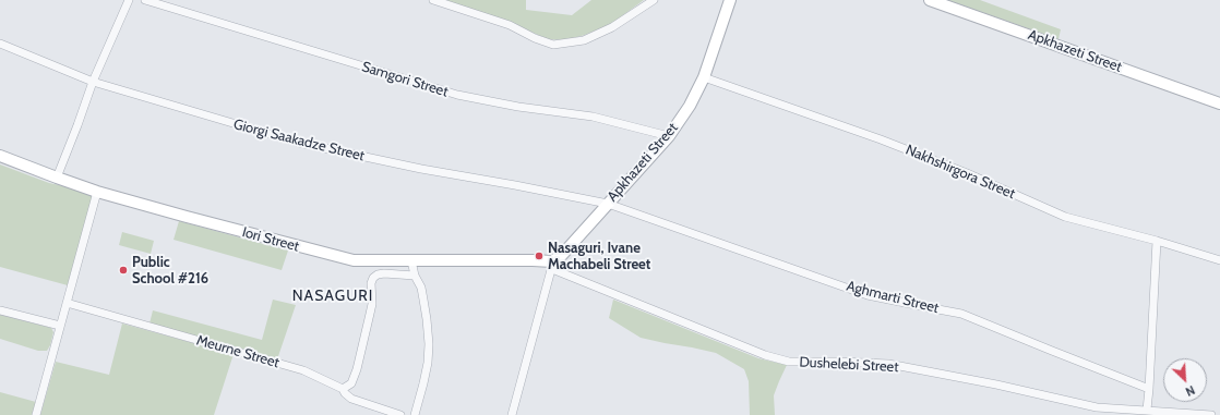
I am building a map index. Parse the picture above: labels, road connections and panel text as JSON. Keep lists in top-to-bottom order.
{
  "streets": {
    "street": [
      "Apkhazeti Street",
      "Samgori Street",
      "Giorgi Saakadze Street",
      "Nakhshirgora Street",
      "Iori Street",
      "Aghmarti Street",
      "Meurne Street",
      "Dushelebi Street"
    ]
  },
  "crossings": [
    ["Apkhazeti Street", "Samgori Street"],
    ["Apkhazeti Street", "Giorgi Saakadze Street"],
    ["Apkhazeti Street", "Nakhshirgora Street"],
    ["Apkhazeti Street", "Iori Street"],
    ["Apkhazeti Street", "Aghmarti Street"],
    ["Apkhazeti Street", "Dushelebi Street"],
    ["Giorgi Saakadze Street", "Aghmarti Street"],
    ["Iori Street", "Dushelebi Street"]
  ],
  "districts": ["NASAGURI"],
  "places": ["Nasaguri, Ivane Machabeli Street", "Public School #216"],
  "north": "bottom right"
}
